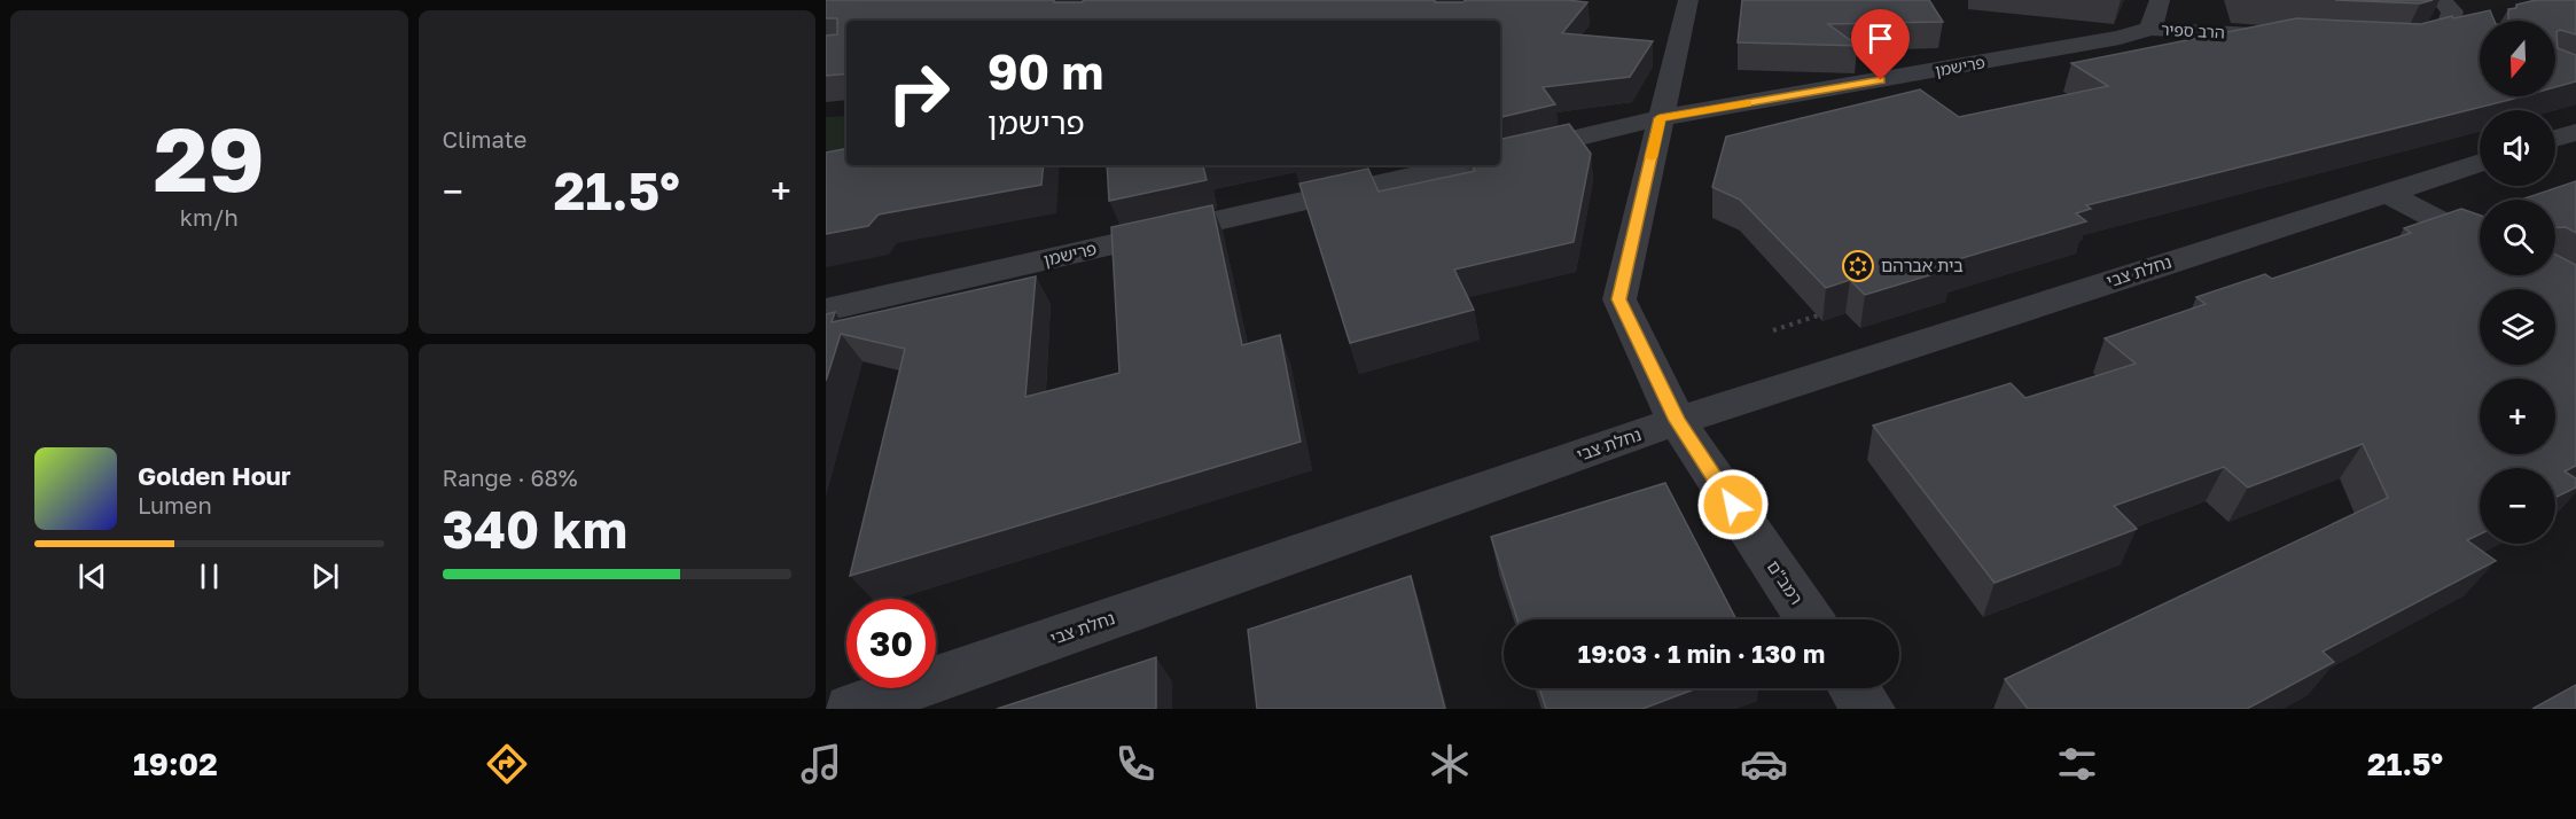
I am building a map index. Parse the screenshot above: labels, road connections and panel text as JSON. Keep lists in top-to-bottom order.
{
  "streets": {
    "street": [
      "הרב ספיר",
      "פרישמן",
      "נחלת צבי",
      "רמב\"ם"
    ]
  },
  "crossings": [
    ["הרב ספיר", "פרישמן"],
    ["פרישמן", "רמב\"ם"],
    ["נחלת צבי", "רמב\"ם"]
  ],
  "places": {
    "synagogue": ["בית אברהם"]
  },
  "north": "bottom",
  "page": {
    "tile": [
      ["29", "km/h"],
      "Climate",
      ["Range · 68%", "340 km"]
    ],
    "map_buttons": ["+", "−"],
    "turn": ["90 m", "פרישמן"],
    "heat": ["−", "21.5°", "+"],
    "song": ["Golden Hour", "Lumen"],
    "limit": "30",
    "trip": "19:03 · 1 min · 130 m",
    "tabs": ["19:02", "21.5°"]
  }
}
